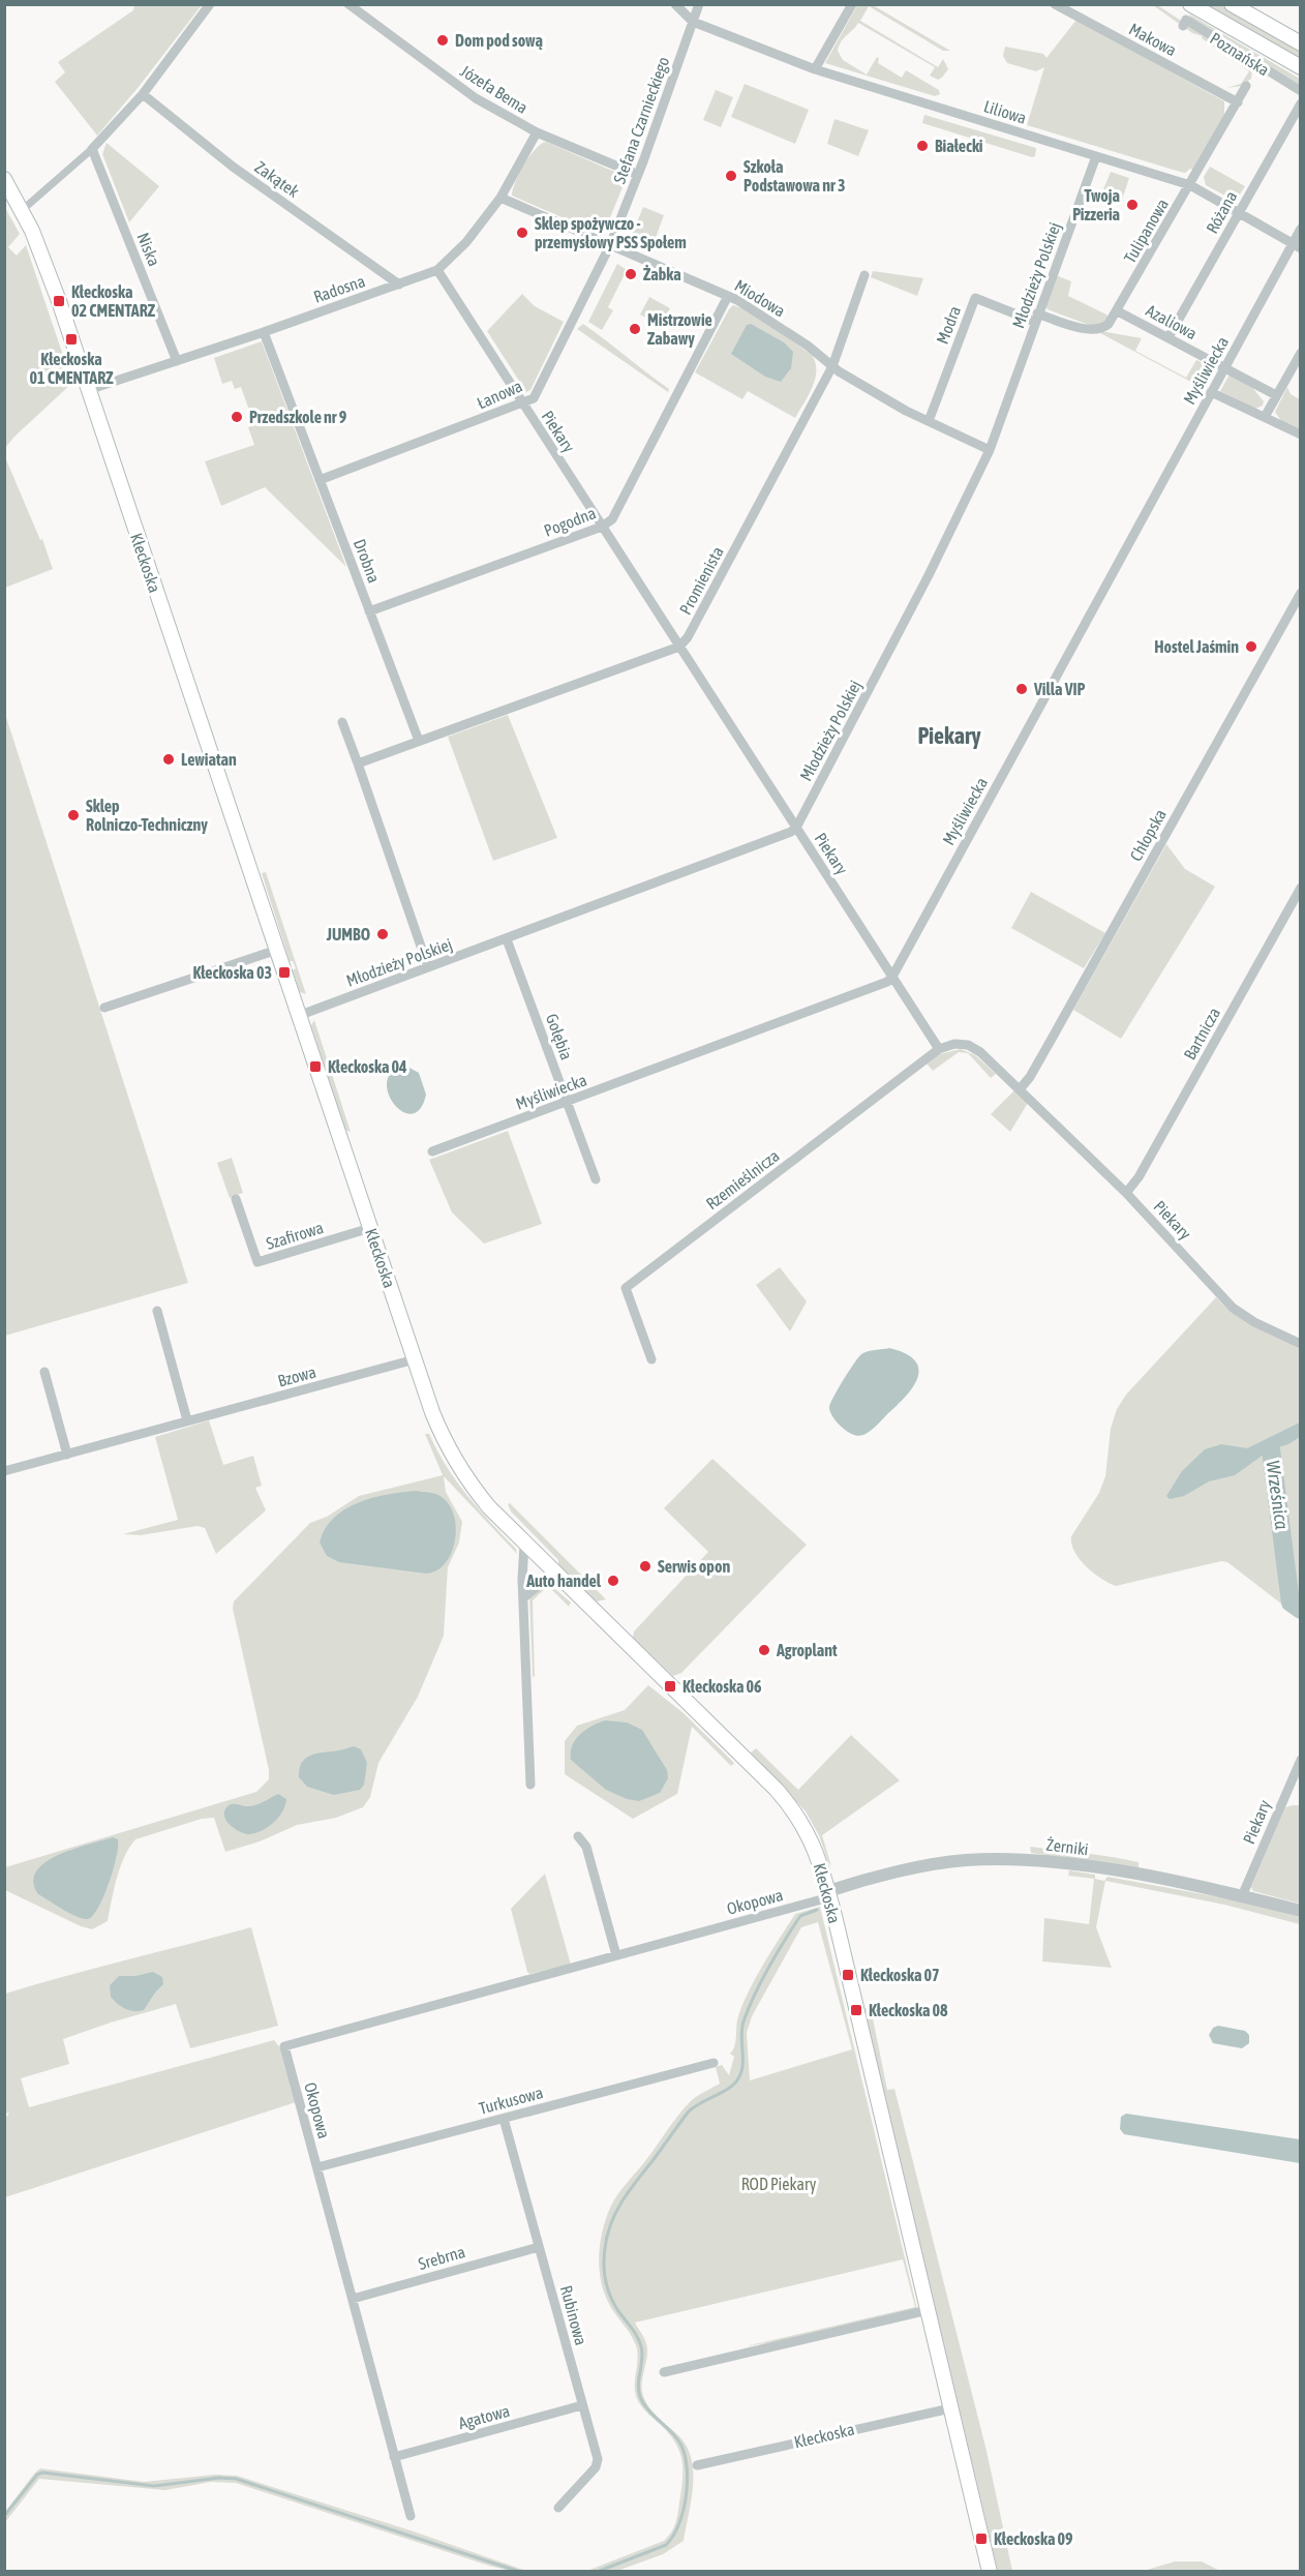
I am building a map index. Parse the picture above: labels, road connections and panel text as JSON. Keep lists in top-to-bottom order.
{
  "streets": {
    "main road": ["Poznańska", "Kłeckoska"],
    "street": [
      "Makowa",
      "Józefa Bema",
      "Liliowa",
      "Stefana Czarnieckiego",
      "Zakątek",
      "Różana",
      "Tulipanowa",
      "Niska",
      "Młodzieży Polskiej",
      "Radosna",
      "Miodowa",
      "Azaliowa",
      "Modra",
      "Myśliwiecka",
      "Łanowa",
      "Piekary",
      "Pogodna",
      "Drobna",
      "Promienista",
      "Chłopska",
      "Bartnicza",
      "Gołębia",
      "Rzemieślnicza",
      "Szafirowa",
      "Bzowa",
      "Żerniki",
      "Okopowa",
      "Turkusowa",
      "Srebrna",
      "Rubinowa",
      "Agatowa"
    ]
  },
  "crossings": [
    ["Makowa", "Tulipanowa"],
    ["Józefa Bema", "Stefana Czarnieckiego"],
    ["Józefa Bema", "Radosna"],
    ["Liliowa", "Stefana Czarnieckiego"],
    ["Liliowa", "Różana"],
    ["Liliowa", "Tulipanowa"],
    ["Liliowa", "Młodzieży Polskiej"],
    ["Liliowa", "Myśliwiecka"],
    ["Stefana Czarnieckiego", "Miodowa"],
    ["Stefana Czarnieckiego", "Łanowa"],
    ["Zakątek", "Radosna"],
    ["Różana", "Azaliowa"],
    ["Tulipanowa", "Młodzieży Polskiej"],
    ["Tulipanowa", "Azaliowa"],
    ["Tulipanowa", "Modra"],
    ["Niska", "Radosna"],
    ["Młodzieży Polskiej", "Miodowa"],
    ["Młodzieży Polskiej", "Modra"],
    ["Młodzieży Polskiej", "Piekary"],
    ["Młodzieży Polskiej", "Kłeckoska"],
    ["Młodzieży Polskiej", "Gołębia"],
    ["Radosna", "Miodowa"],
    ["Radosna", "Piekary"],
    ["Radosna", "Drobna"],
    ["Radosna", "Kłeckoska"],
    ["Miodowa", "Modra"],
    ["Miodowa", "Łanowa"],
    ["Miodowa", "Pogodna"],
    ["Miodowa", "Promienista"],
    ["Azaliowa", "Myśliwiecka"],
    ["Myśliwiecka", "Piekary"],
    ["Myśliwiecka", "Gołębia"],
    ["Łanowa", "Piekary"],
    ["Łanowa", "Drobna"],
    ["Piekary", "Pogodna"],
    ["Piekary", "Promienista"],
    ["Piekary", "Chłopska"],
    ["Piekary", "Bartnicza"],
    ["Piekary", "Rzemieślnicza"],
    ["Piekary", "Żerniki"],
    ["Pogodna", "Drobna"],
    ["Kłeckoska", "Szafirowa"],
    ["Kłeckoska", "Bzowa"],
    ["Kłeckoska", "Żerniki"],
    ["Kłeckoska", "Okopowa"],
    ["Żerniki", "Okopowa"],
    ["Okopowa", "Turkusowa"],
    ["Okopowa", "Srebrna"],
    ["Okopowa", "Agatowa"],
    ["Turkusowa", "Rubinowa"],
    ["Srebrna", "Rubinowa"],
    ["Rubinowa", "Agatowa"]
  ],
  "districts": ["Piekary"],
  "water": ["Wrześnica"],
  "parks": ["ROD Piekary"],
  "places": {
    "other": [
      "Dom pod sową",
      "Białecki",
      "Szkoła Podstawowa nr 3",
      "Twoja Pizzeria",
      "Sklep spożywczo - przemysłowy PSS Społem",
      "Żabka",
      "Mistrzowie Zabawy",
      "Przedszkole nr 9",
      "Hostel Jaśmin",
      "Villa VIP",
      "Lewiatan",
      "Sklep Rolniczo-Techniczny",
      "JUMBO",
      "Serwis opon",
      "Auto handel",
      "Agroplant"
    ],
    "transit": [
      "Kłeckoska 02 CMENTARZ",
      "Kłeckoska 01 CMENTARZ",
      "Kłeckoska 03",
      "Kłeckoska 04",
      "Kłeckoska 06",
      "Kłeckoska 07",
      "Kłeckoska 08",
      "Kłeckoska 09"
    ]
  }
}
